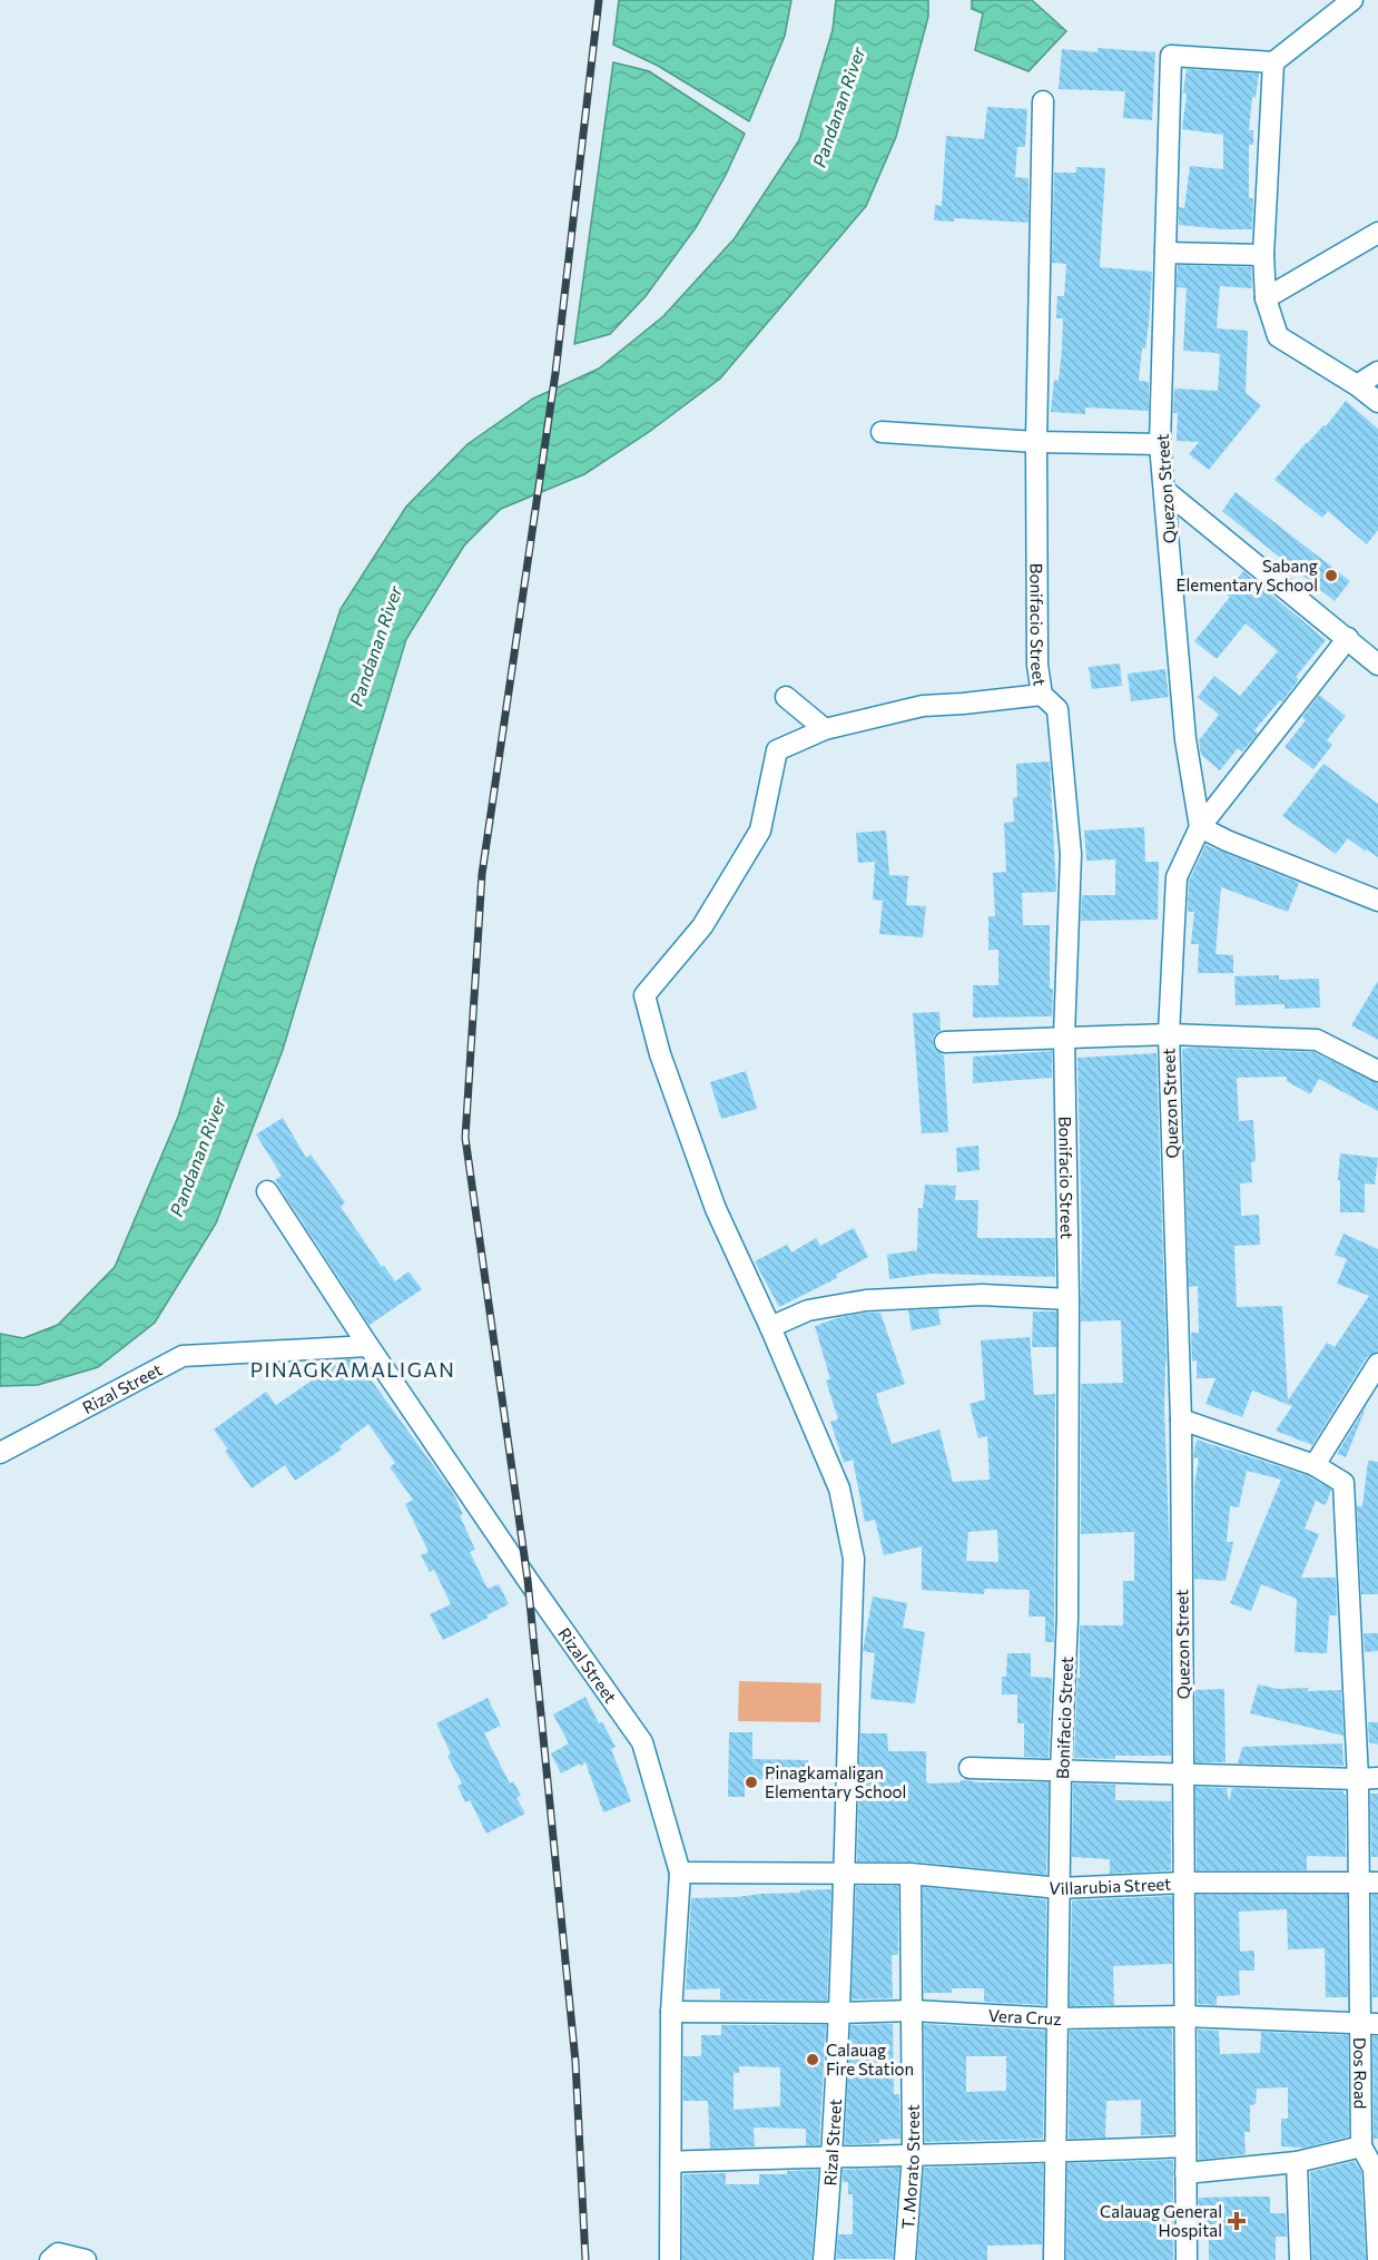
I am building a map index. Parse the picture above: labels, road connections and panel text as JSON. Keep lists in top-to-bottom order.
{
  "streets": {
    "street": [
      "Quezon Street",
      "Bonifacio Street",
      "Rizal Street",
      "Villarubia Street",
      "Vera Cruz",
      "Dos Road",
      "T. Morato Street"
    ]
  },
  "crossings": [
    ["Quezon Street", "Villarubia Street"],
    ["Quezon Street", "Vera Cruz"],
    ["Bonifacio Street", "Villarubia Street"],
    ["Bonifacio Street", "Vera Cruz"],
    ["Rizal Street", "Villarubia Street"],
    ["Rizal Street", "Vera Cruz"],
    ["Villarubia Street", "Dos Road"],
    ["Villarubia Street", "T. Morato Street"],
    ["Vera Cruz", "Dos Road"],
    ["Vera Cruz", "T. Morato Street"]
  ],
  "districts": ["PINAGKAMALIGAN"],
  "water": ["Pandanan River"],
  "places": {
    "other": ["Sabang Elementary School", "Pinagkamaligan Elementary School", "Calauag Fire Station"],
    "health": ["Calauag General Hospital"]
  }
}
